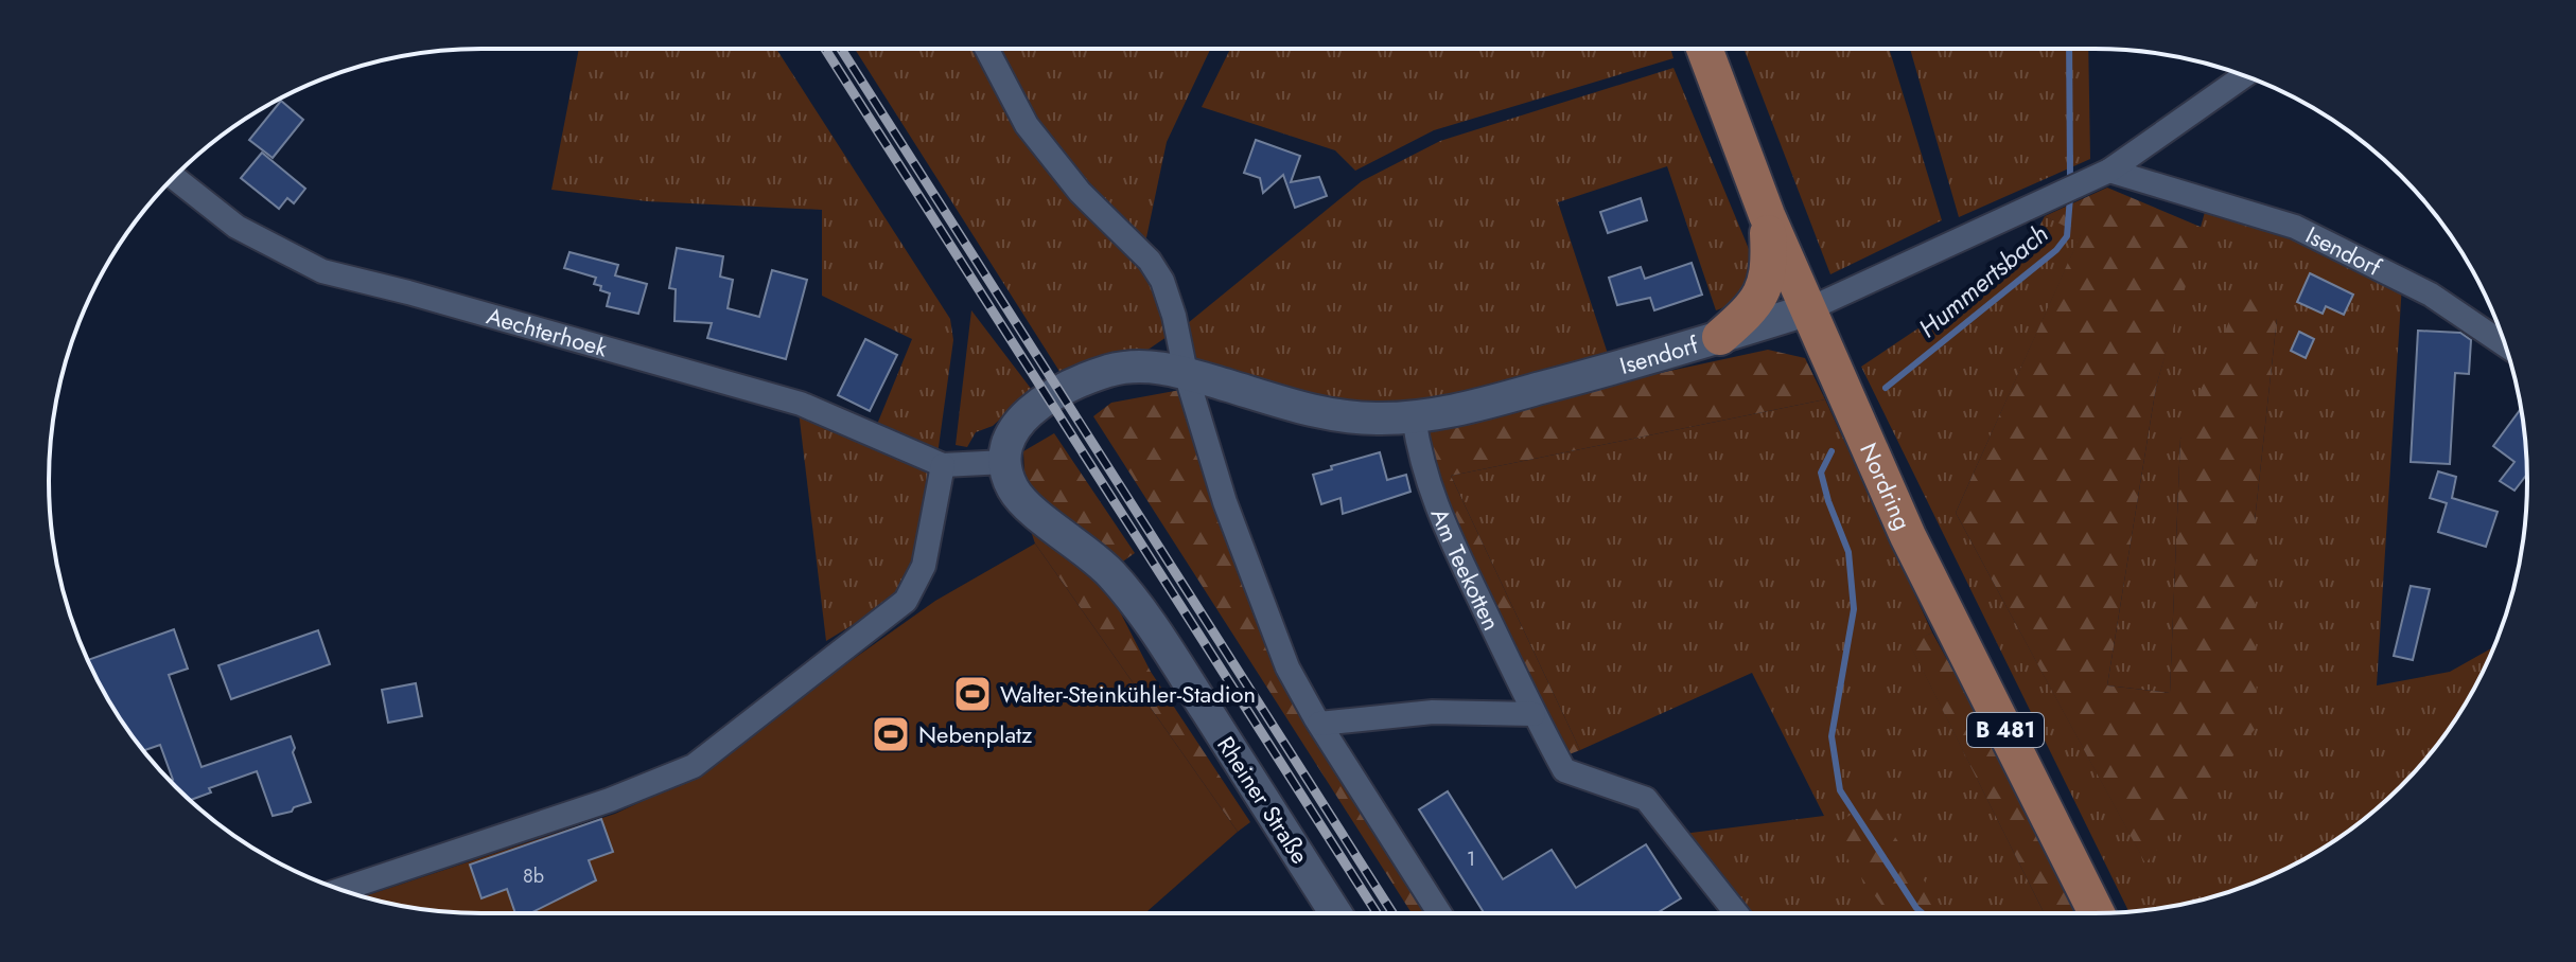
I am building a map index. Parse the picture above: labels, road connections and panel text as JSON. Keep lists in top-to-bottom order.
{
  "streets": {
    "main road": ["Nordring", "B 481"],
    "street": [
      "Isendorf",
      "Aechterhoek",
      "Am Teekotten",
      "Rheiner Straße"
    ]
  },
  "crossings": [
    ["Isendorf", "Aechterhoek"],
    ["Isendorf", "Nordring"],
    ["Isendorf", "Am Teekotten"],
    ["Isendorf", "Rheiner Straße"],
    ["Aechterhoek", "Rheiner Straße"]
  ],
  "water": ["Hummertsbach"],
  "places": {
    "sports": ["Walter-Steinkühler-Stadion", "Nebenplatz"]
  },
  "house_numbers": ["1", "8b"]
}
